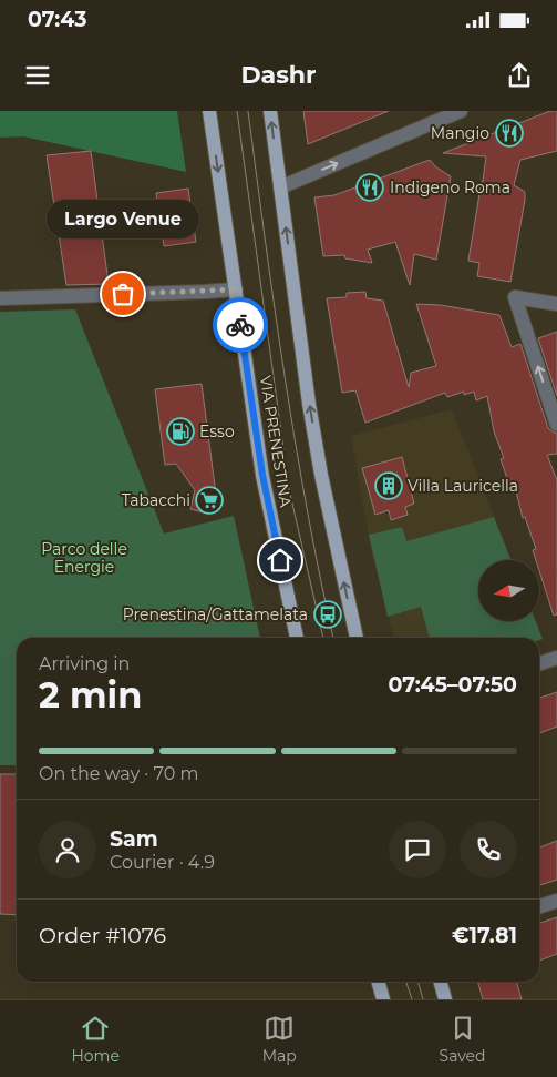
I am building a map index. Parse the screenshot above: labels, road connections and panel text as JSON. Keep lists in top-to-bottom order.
{
  "streets": {
    "main road": ["VIA PRENESTINA"]
  },
  "parks": ["Parco delle Energie"],
  "places": {
    "restaurant": ["Mangio", "Indigeno Roma"],
    "other": ["Largo Venue"],
    "fuel station": ["Esso"],
    "building": ["Villa Lauricella"],
    "supermarket": ["Tabacchi"],
    "bus stop": ["Prenestina/Gattamelata"]
  },
  "north": "left",
  "page": {
    "status": "07:43",
    "header": "Dashr",
    "bubble": "Largo Venue",
    "heading": ["2 min", "Arriving in", "07:45–07:50"],
    "panel": [
      "Sam",
      "Courier · 4.9",
      "Order #1076",
      "€17.81"
    ],
    "bar": "On the way · 70 m",
    "tabs": ["Home", "Map", "Saved"]
  }
}
